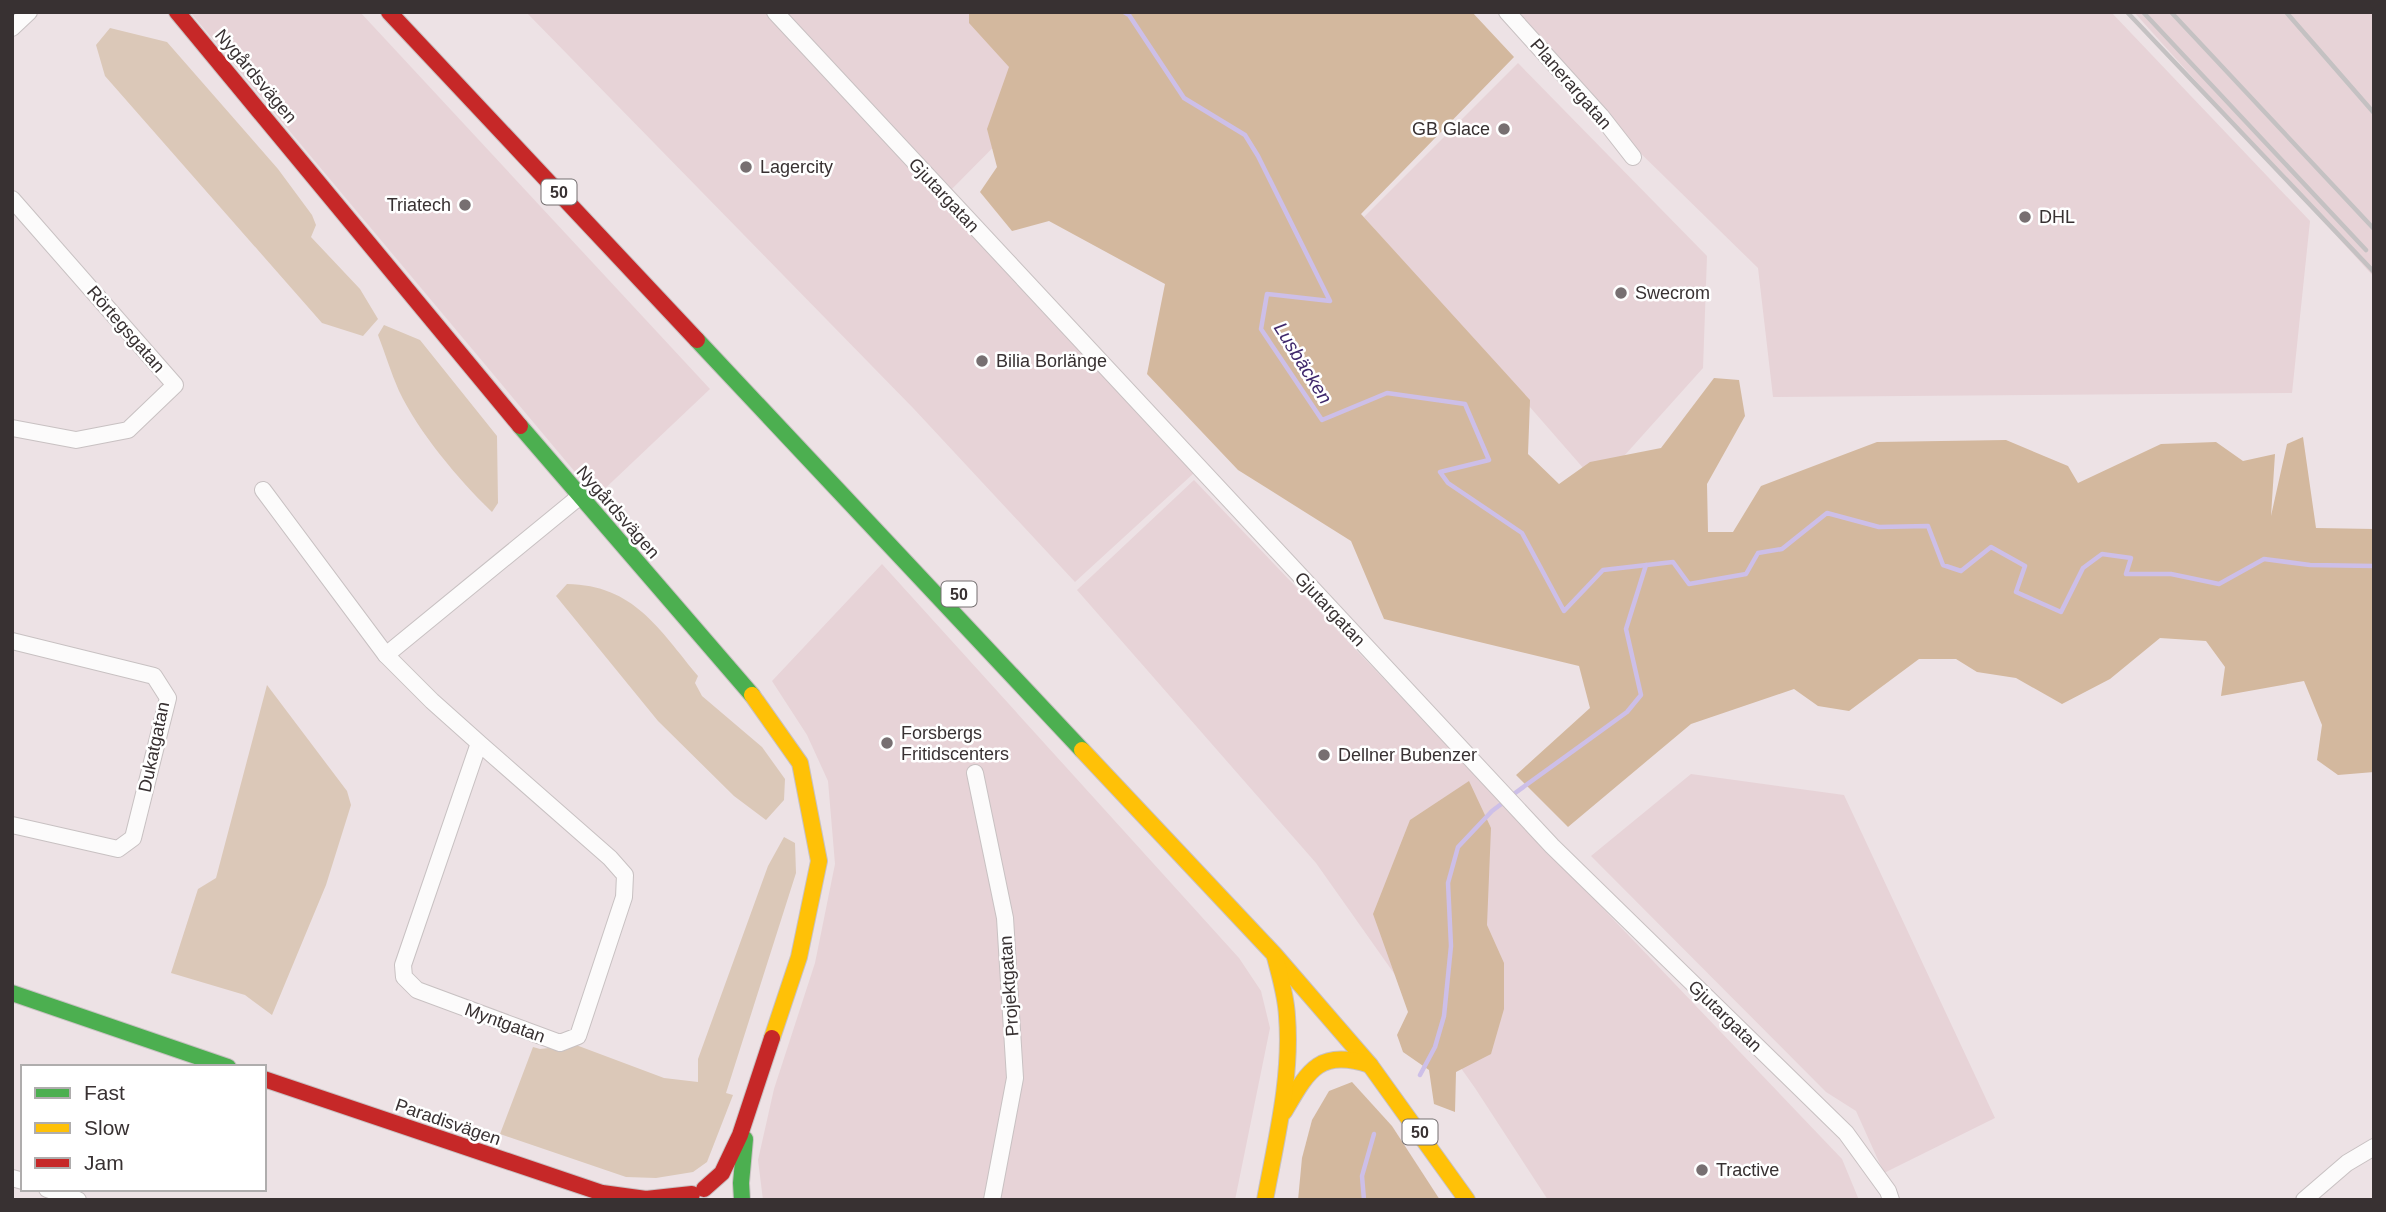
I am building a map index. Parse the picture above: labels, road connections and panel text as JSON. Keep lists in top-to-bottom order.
{
  "streets": {
    "main road": ["Nygårdsvägen", "50", "Paradisvägen"],
    "street": [
      "Planerargatan",
      "Gjutargatan",
      "Rörtegsgatan",
      "Dukatgatan",
      "Projektgatan",
      "Myntgatan"
    ]
  },
  "crossings": [
    ["Nygårdsvägen", "Paradisvägen"]
  ],
  "water": ["Lusbäcken"],
  "places": [
    "GB Glace",
    "Lagercity",
    "Triatech",
    "DHL",
    "Swecrom",
    "Bilia Borlänge",
    "Forsbergs Fritidscenters",
    "Dellner Bubenzer",
    "Tractive"
  ],
  "legend": ["Fast", "Slow", "Jam"]
}
